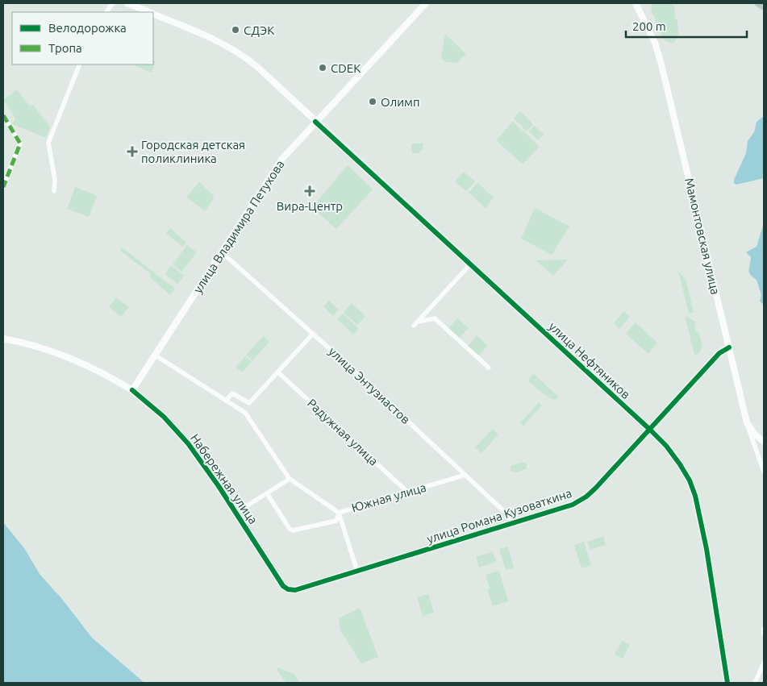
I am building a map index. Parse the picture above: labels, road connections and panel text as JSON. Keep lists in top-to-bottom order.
{
  "streets": {
    "street": [
      "улица Владимира Петухова",
      "Мамонтовская улица",
      "улица Нефтяников",
      "улица Энтузиастов",
      "Радужная улица",
      "Набережная улица",
      "Южная улица",
      "улица Романа Кузоваткина"
    ]
  },
  "crossings": [
    ["улица Владимира Петухова", "улица Нефтяников"],
    ["улица Владимира Петухова", "улица Энтузиастов"],
    ["улица Владимира Петухова", "Набережная улица"],
    ["улица Владимира Петухова", "Южная улица"],
    ["Мамонтовская улица", "улица Романа Кузоваткина"],
    ["улица Нефтяников", "улица Романа Кузоваткина"],
    ["улица Энтузиастов", "Южная улица"],
    ["улица Энтузиастов", "улица Романа Кузоваткина"],
    ["Радужная улица", "Южная улица"],
    ["Набережная улица", "улица Романа Кузоваткина"]
  ],
  "places": {
    "other": ["СДЭК", "CDEK", "Олимп"],
    "health": ["Городская детская поликлиника", "Вира-Центр"]
  },
  "legend": ["Велодорожка", "Тропа"],
  "scale_bar": "200 m"
}
